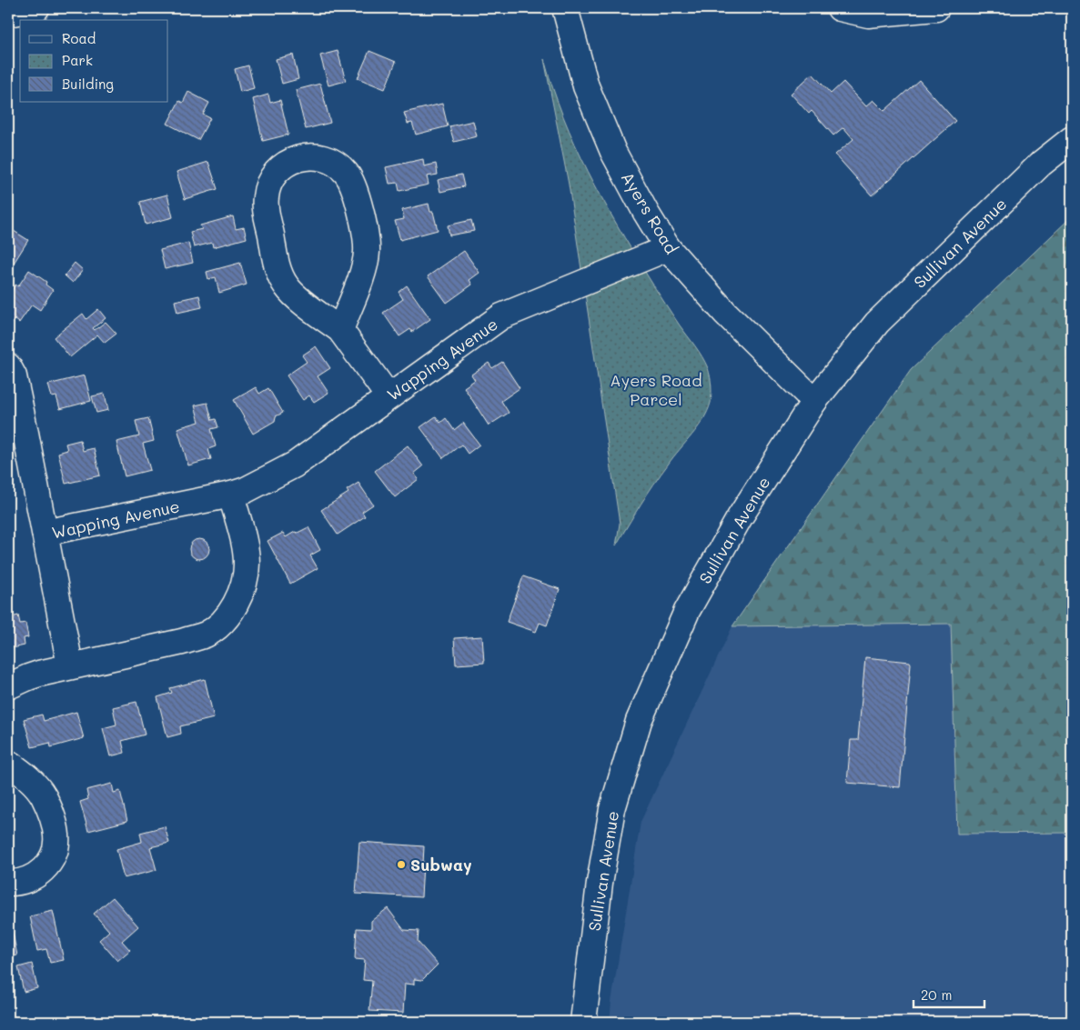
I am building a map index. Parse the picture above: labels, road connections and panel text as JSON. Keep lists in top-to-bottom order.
{
  "streets": {
    "street": ["Ayers Road", "Sullivan Avenue", "Wapping Avenue"]
  },
  "crossings": [
    ["Ayers Road", "Sullivan Avenue"],
    ["Ayers Road", "Wapping Avenue"]
  ],
  "parks": ["Ayers Road Parcel"],
  "places": ["Subway"],
  "legend": ["Road", "Park", "Building"],
  "scale_bar": "20 m"
}
